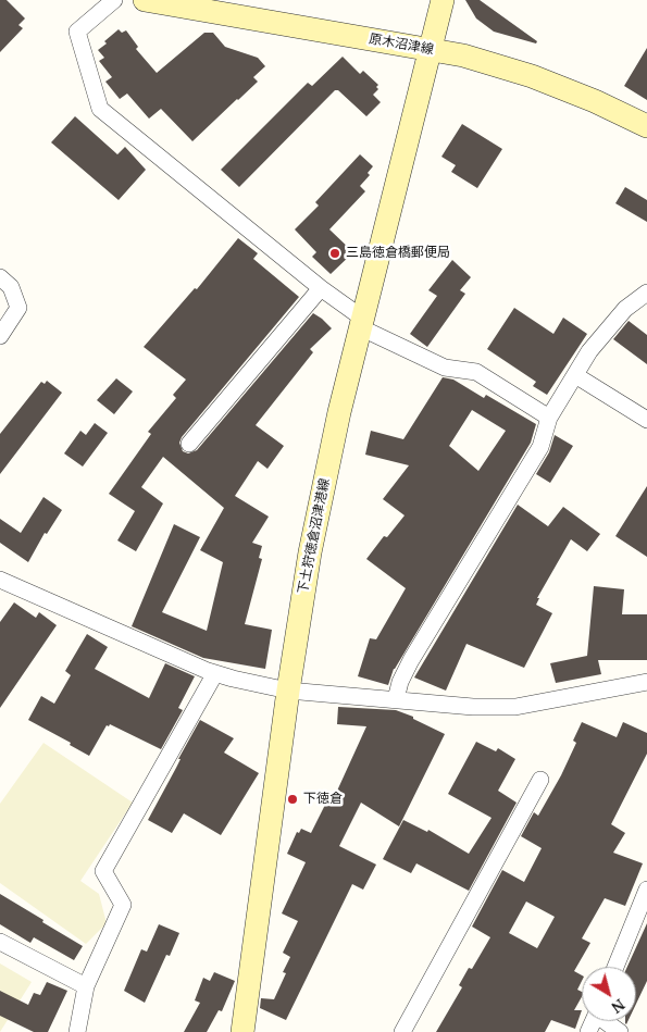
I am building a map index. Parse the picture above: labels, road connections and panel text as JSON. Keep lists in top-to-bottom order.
{
  "streets": {
    "main road": ["原木沼津線", "下土狩徳倉沼津港線"]
  },
  "crossings": [
    ["原木沼津線", "下土狩徳倉沼津港線"]
  ],
  "places": ["三島徳倉橋郵便局", "下徳倉"],
  "north": "bottom right"
}
